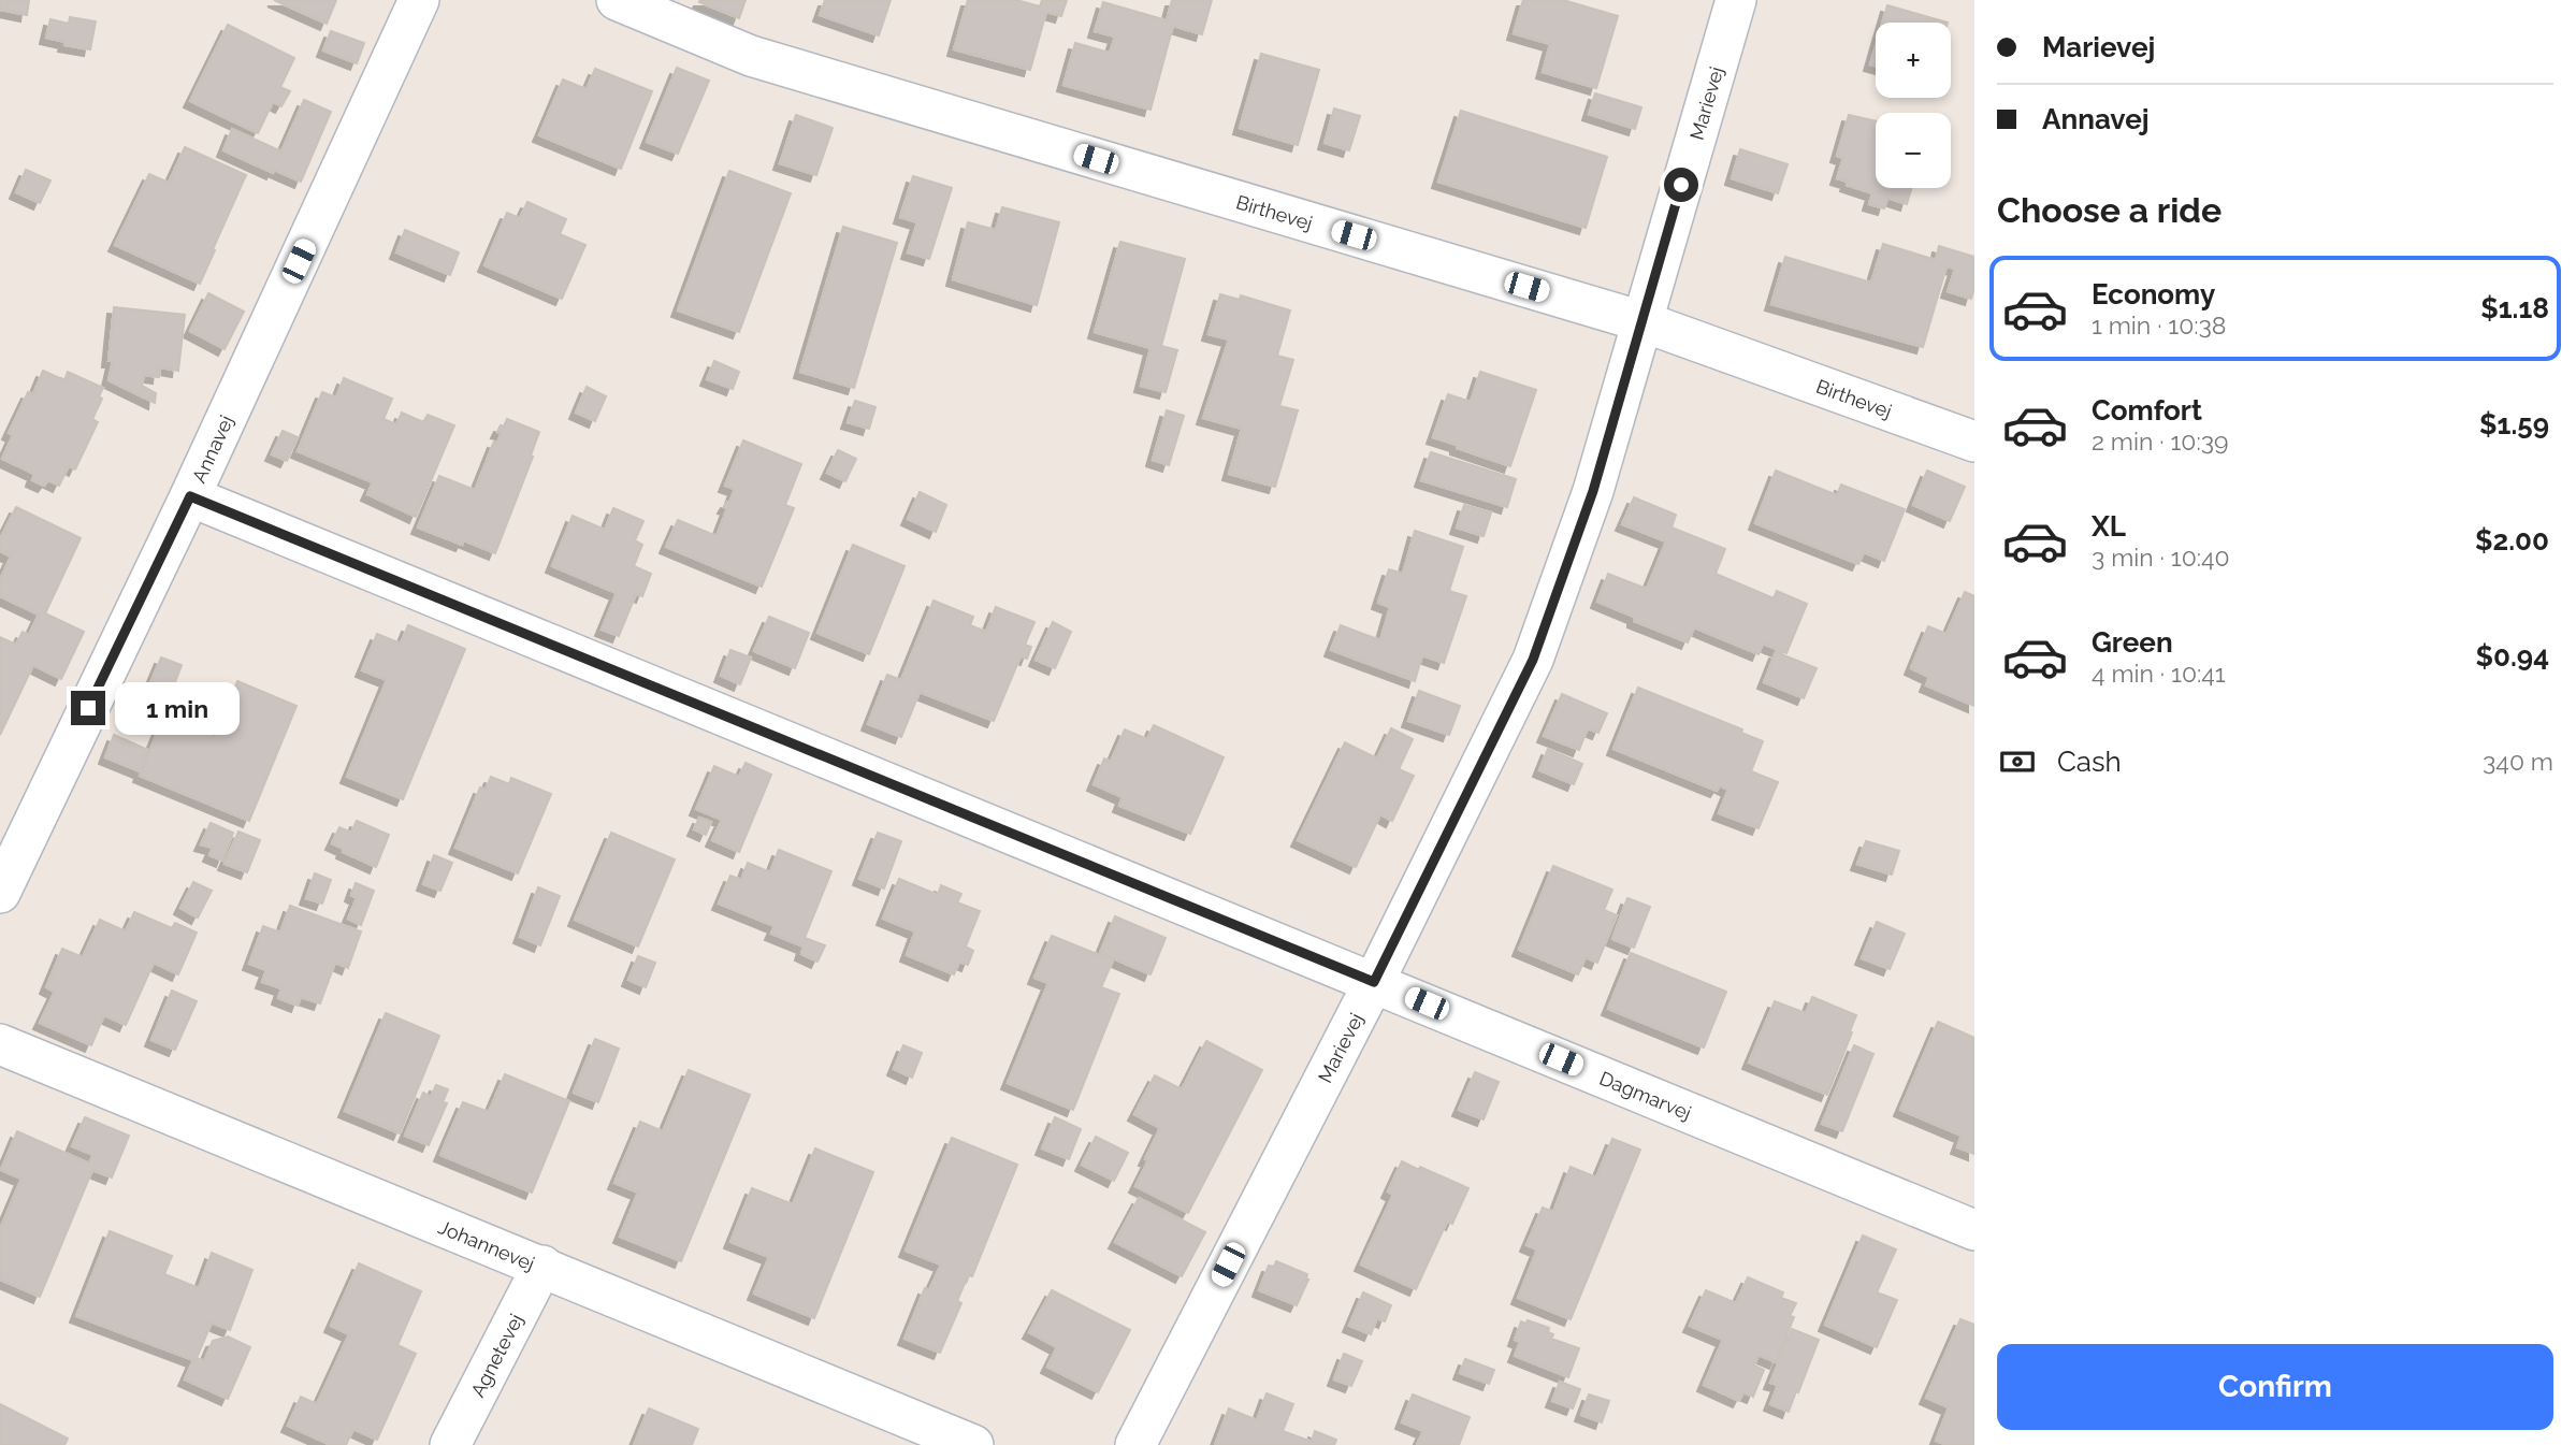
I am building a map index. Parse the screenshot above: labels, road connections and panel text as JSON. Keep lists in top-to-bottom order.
{
  "streets": {
    "street": [
      "Marievej",
      "Birthevej",
      "Annavej",
      "Dagmarvej",
      "Johannevej",
      "Agnetevej"
    ]
  },
  "crossings": [
    ["Marievej", "Birthevej"],
    ["Marievej", "Dagmarvej"],
    ["Annavej", "Dagmarvej"],
    ["Johannevej", "Agnetevej"]
  ],
  "page": {
    "banner": ["Marievej", "Annavej"],
    "map_buttons": ["+", "−"],
    "heading": "Choose a ride",
    "list": [
      {
        "name": "Economy",
        "note": "1 min · 10:38",
        "value": "$1.18"
      },
      {
        "name": "Comfort",
        "note": "2 min · 10:39",
        "value": "$1.59"
      },
      {
        "name": "XL",
        "note": "3 min · 10:40",
        "value": "$2.00"
      },
      {
        "name": "Green",
        "note": "4 min · 10:41",
        "value": "$0.94"
      }
    ],
    "bubble": "1 min",
    "pay": ["Cash", "340 m"],
    "buttons": "Confirm"
  }
}
